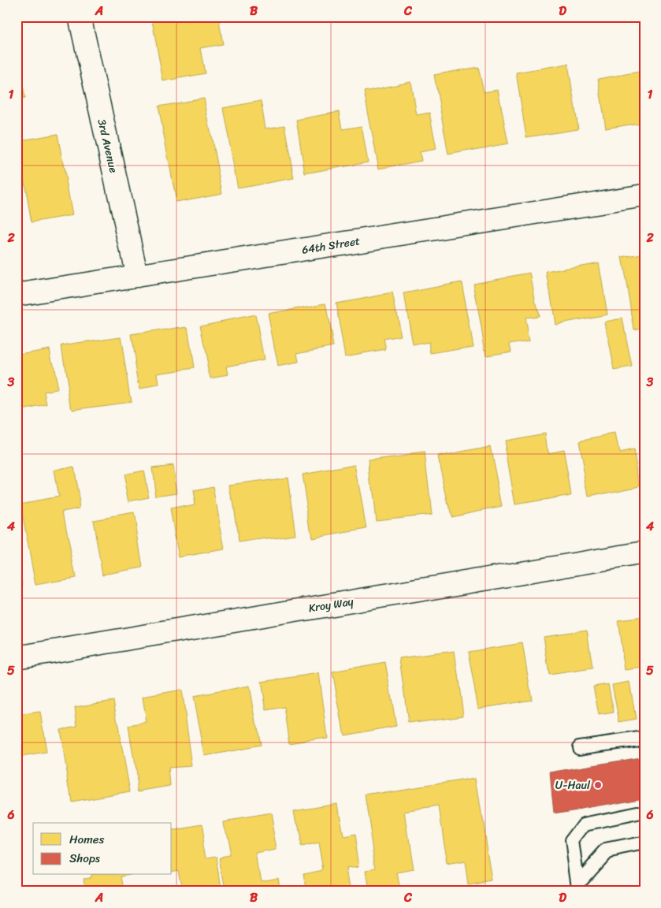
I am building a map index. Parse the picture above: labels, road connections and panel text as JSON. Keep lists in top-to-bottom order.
{
  "streets": {
    "street": ["3rd Avenue", "64th Street", "Kroy Way"]
  },
  "crossings": [
    ["3rd Avenue", "64th Street"]
  ],
  "places": ["U-Haul"],
  "legend": ["Homes", "Shops"],
  "grid": {
    "columns": [
      "A",
      "B",
      "C",
      "D"
    ],
    "rows": [
      "1",
      "2",
      "3",
      "4",
      "5",
      "6"
    ]
  }
}
